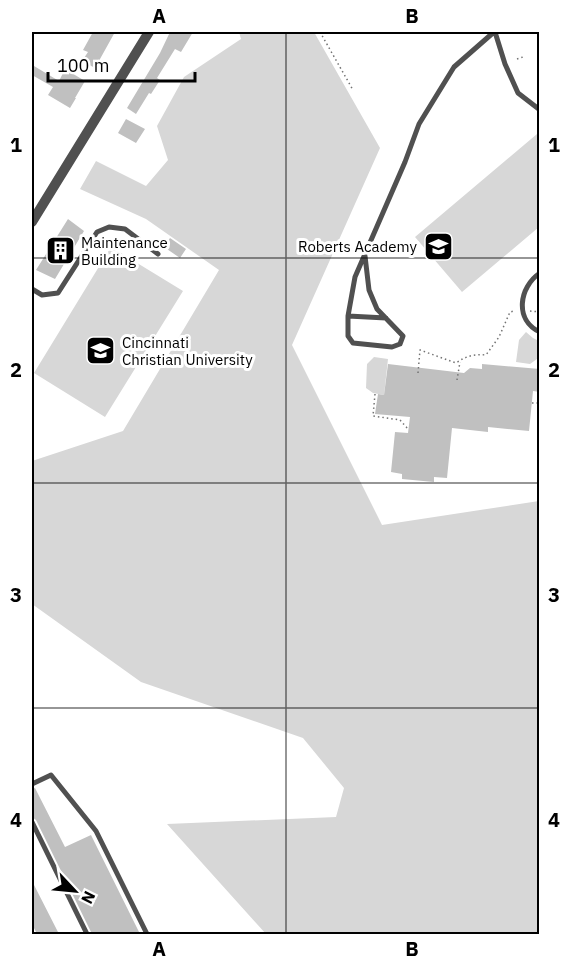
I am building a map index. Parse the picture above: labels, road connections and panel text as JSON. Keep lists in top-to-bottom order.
{
  "places": {
    "school or university": ["Roberts Academy", "Cincinnati Christian University"],
    "building": ["Maintenance Building"]
  },
  "scale_bar": "100 m",
  "north": "bottom right",
  "grid": {
    "columns": ["A", "B"],
    "rows": [
      "1",
      "2",
      "3",
      "4"
    ]
  }
}
